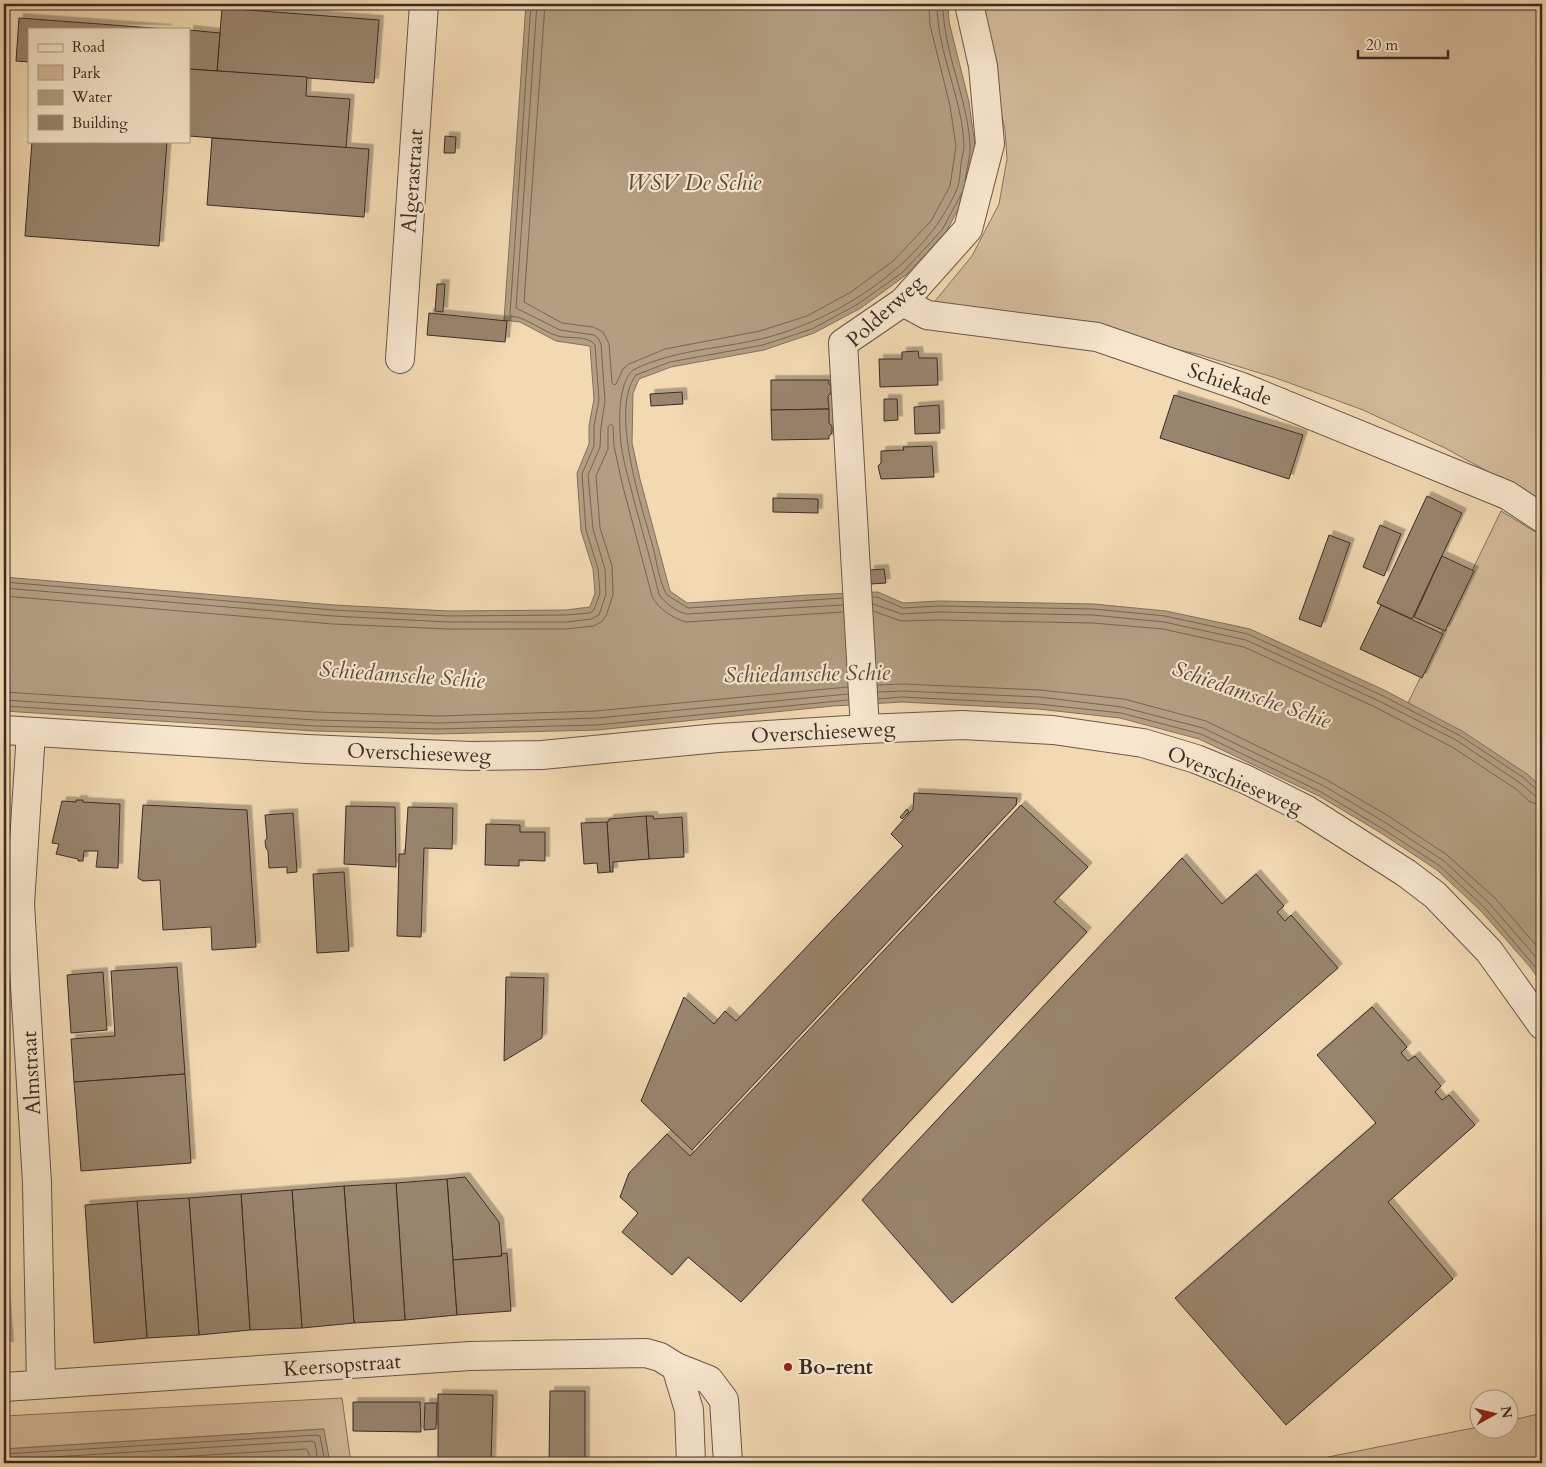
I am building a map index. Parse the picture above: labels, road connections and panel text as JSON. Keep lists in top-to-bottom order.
{
  "streets": {
    "street": [
      "Algerastraat",
      "Polderweg",
      "Schiekade",
      "Overschieseweg",
      "Almstraat",
      "Keersopstraat"
    ]
  },
  "crossings": [
    ["Polderweg", "Schiekade"],
    ["Polderweg", "Overschieseweg"],
    ["Overschieseweg", "Almstraat"],
    ["Almstraat", "Keersopstraat"]
  ],
  "water": ["WSV De Schie", "Schiedamsche Schie"],
  "places": ["Bo-rent"],
  "legend": [
    "Road",
    "Park",
    "Water",
    "Building"
  ],
  "scale_bar": "20 m",
  "north": "right"
}
